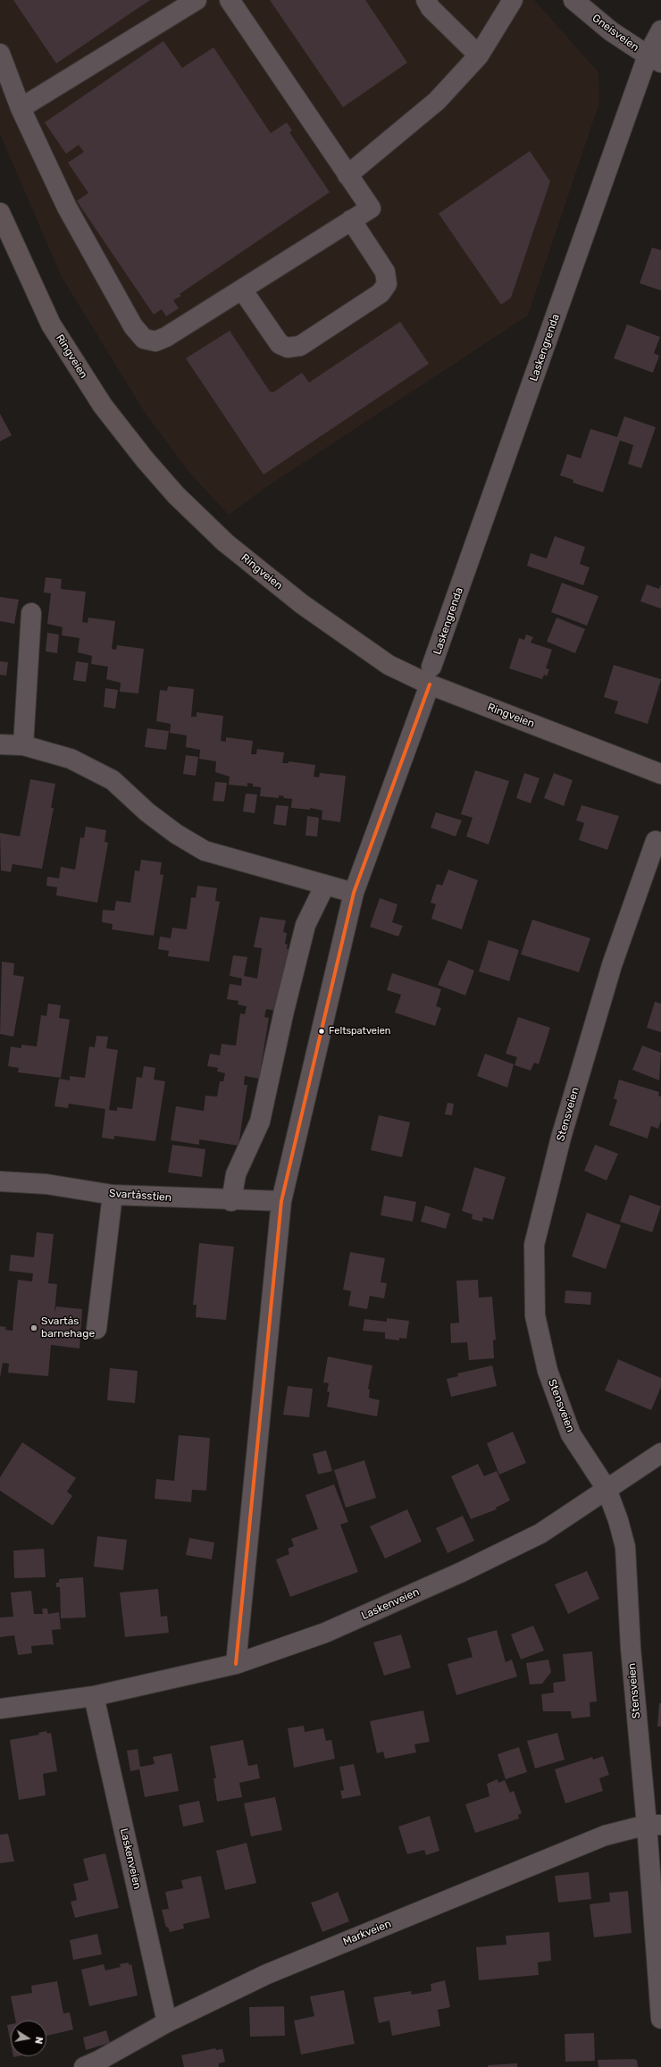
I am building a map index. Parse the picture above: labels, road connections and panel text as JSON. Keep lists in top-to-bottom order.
{
  "streets": {
    "main road": ["Ringveien"],
    "street": [
      "Gneisveien",
      "Laskengrenda",
      "Stensveien",
      "Svartåsstien",
      "Laskenveien",
      "Markveien"
    ]
  },
  "crossings": [
    ["Gneisveien", "Laskengrenda"],
    ["Laskengrenda", "Ringveien"],
    ["Stensveien", "Laskenveien"],
    ["Stensveien", "Markveien"],
    ["Laskenveien", "Markveien"]
  ],
  "places": ["Feltspatveien", "Svartås barnehage"],
  "north": "right"
}
